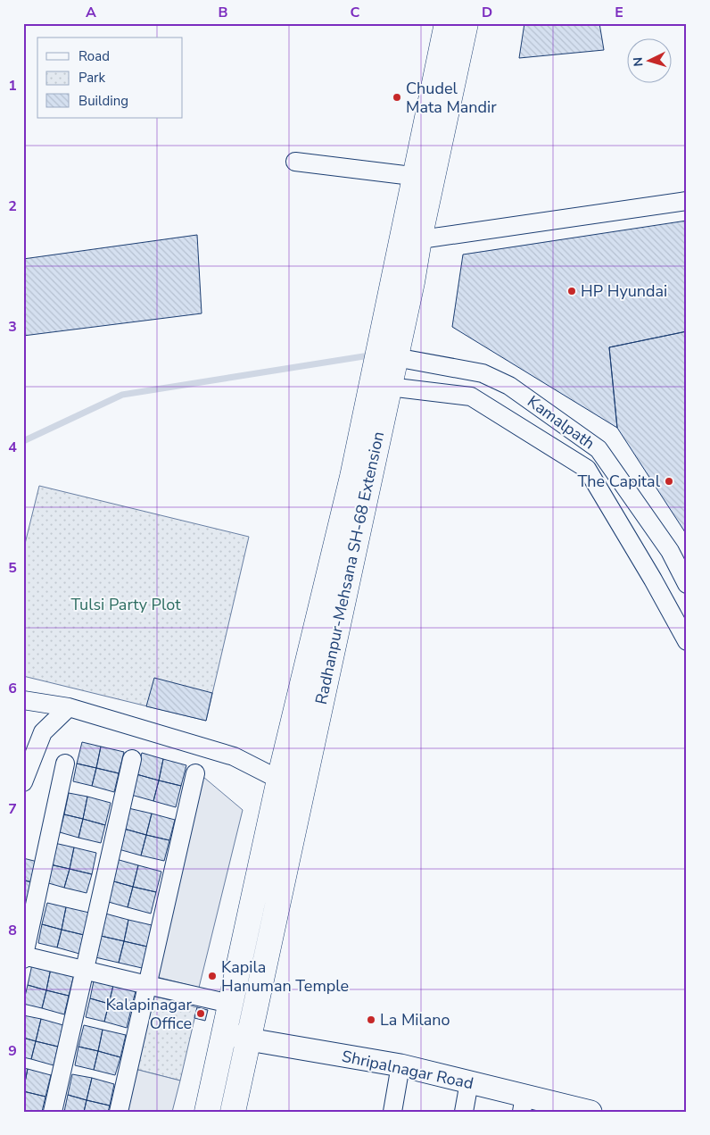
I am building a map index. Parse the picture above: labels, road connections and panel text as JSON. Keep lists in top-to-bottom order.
{
  "streets": {
    "highway": ["Radhanpur-Mehsana SH-68 Extension"],
    "street": ["Kamalpath", "Shripalnagar Road"]
  },
  "crossings": [
    ["Kamalpath", "Radhanpur-Mehsana SH-68 Extension"],
    ["Radhanpur-Mehsana SH-68 Extension", "Shripalnagar Road"]
  ],
  "parks": ["Tulsi Party Plot"],
  "places": [
    "Chudel Mata Mandir",
    "HP Hyundai",
    "The Capital",
    "Kapila Hanuman Temple",
    "Kalapinagar Office",
    "La Milano"
  ],
  "legend": ["Road", "Park", "Building"],
  "north": "left",
  "grid": {
    "columns": [
      "A",
      "B",
      "C",
      "D",
      "E"
    ],
    "rows": [
      "1",
      "2",
      "3",
      "4",
      "5",
      "6",
      "7",
      "8",
      "9"
    ]
  }
}
